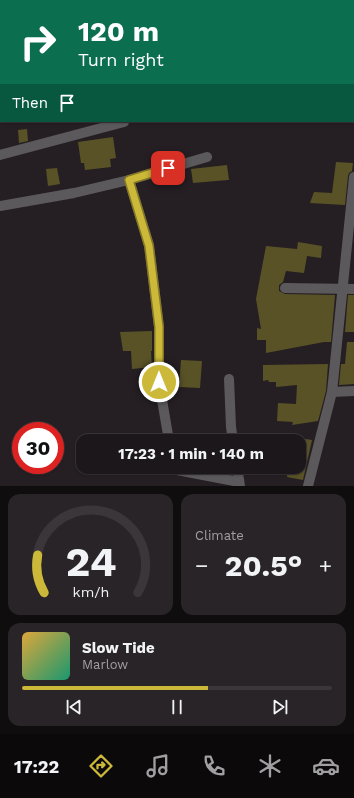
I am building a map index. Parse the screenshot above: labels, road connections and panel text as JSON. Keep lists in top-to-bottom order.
{
  "page": {
    "turn": ["120 m", "Turn right"],
    "then": "Then",
    "limit": "30",
    "trip": "17:23 · 1 min · 140 m",
    "tile": "Climate",
    "heat": ["−", "20.5°", "+"],
    "song": ["Slow Tide", "Marlow"],
    "tabs": "17:22",
    "gauge": ["24", "km/h"]
  }
}
